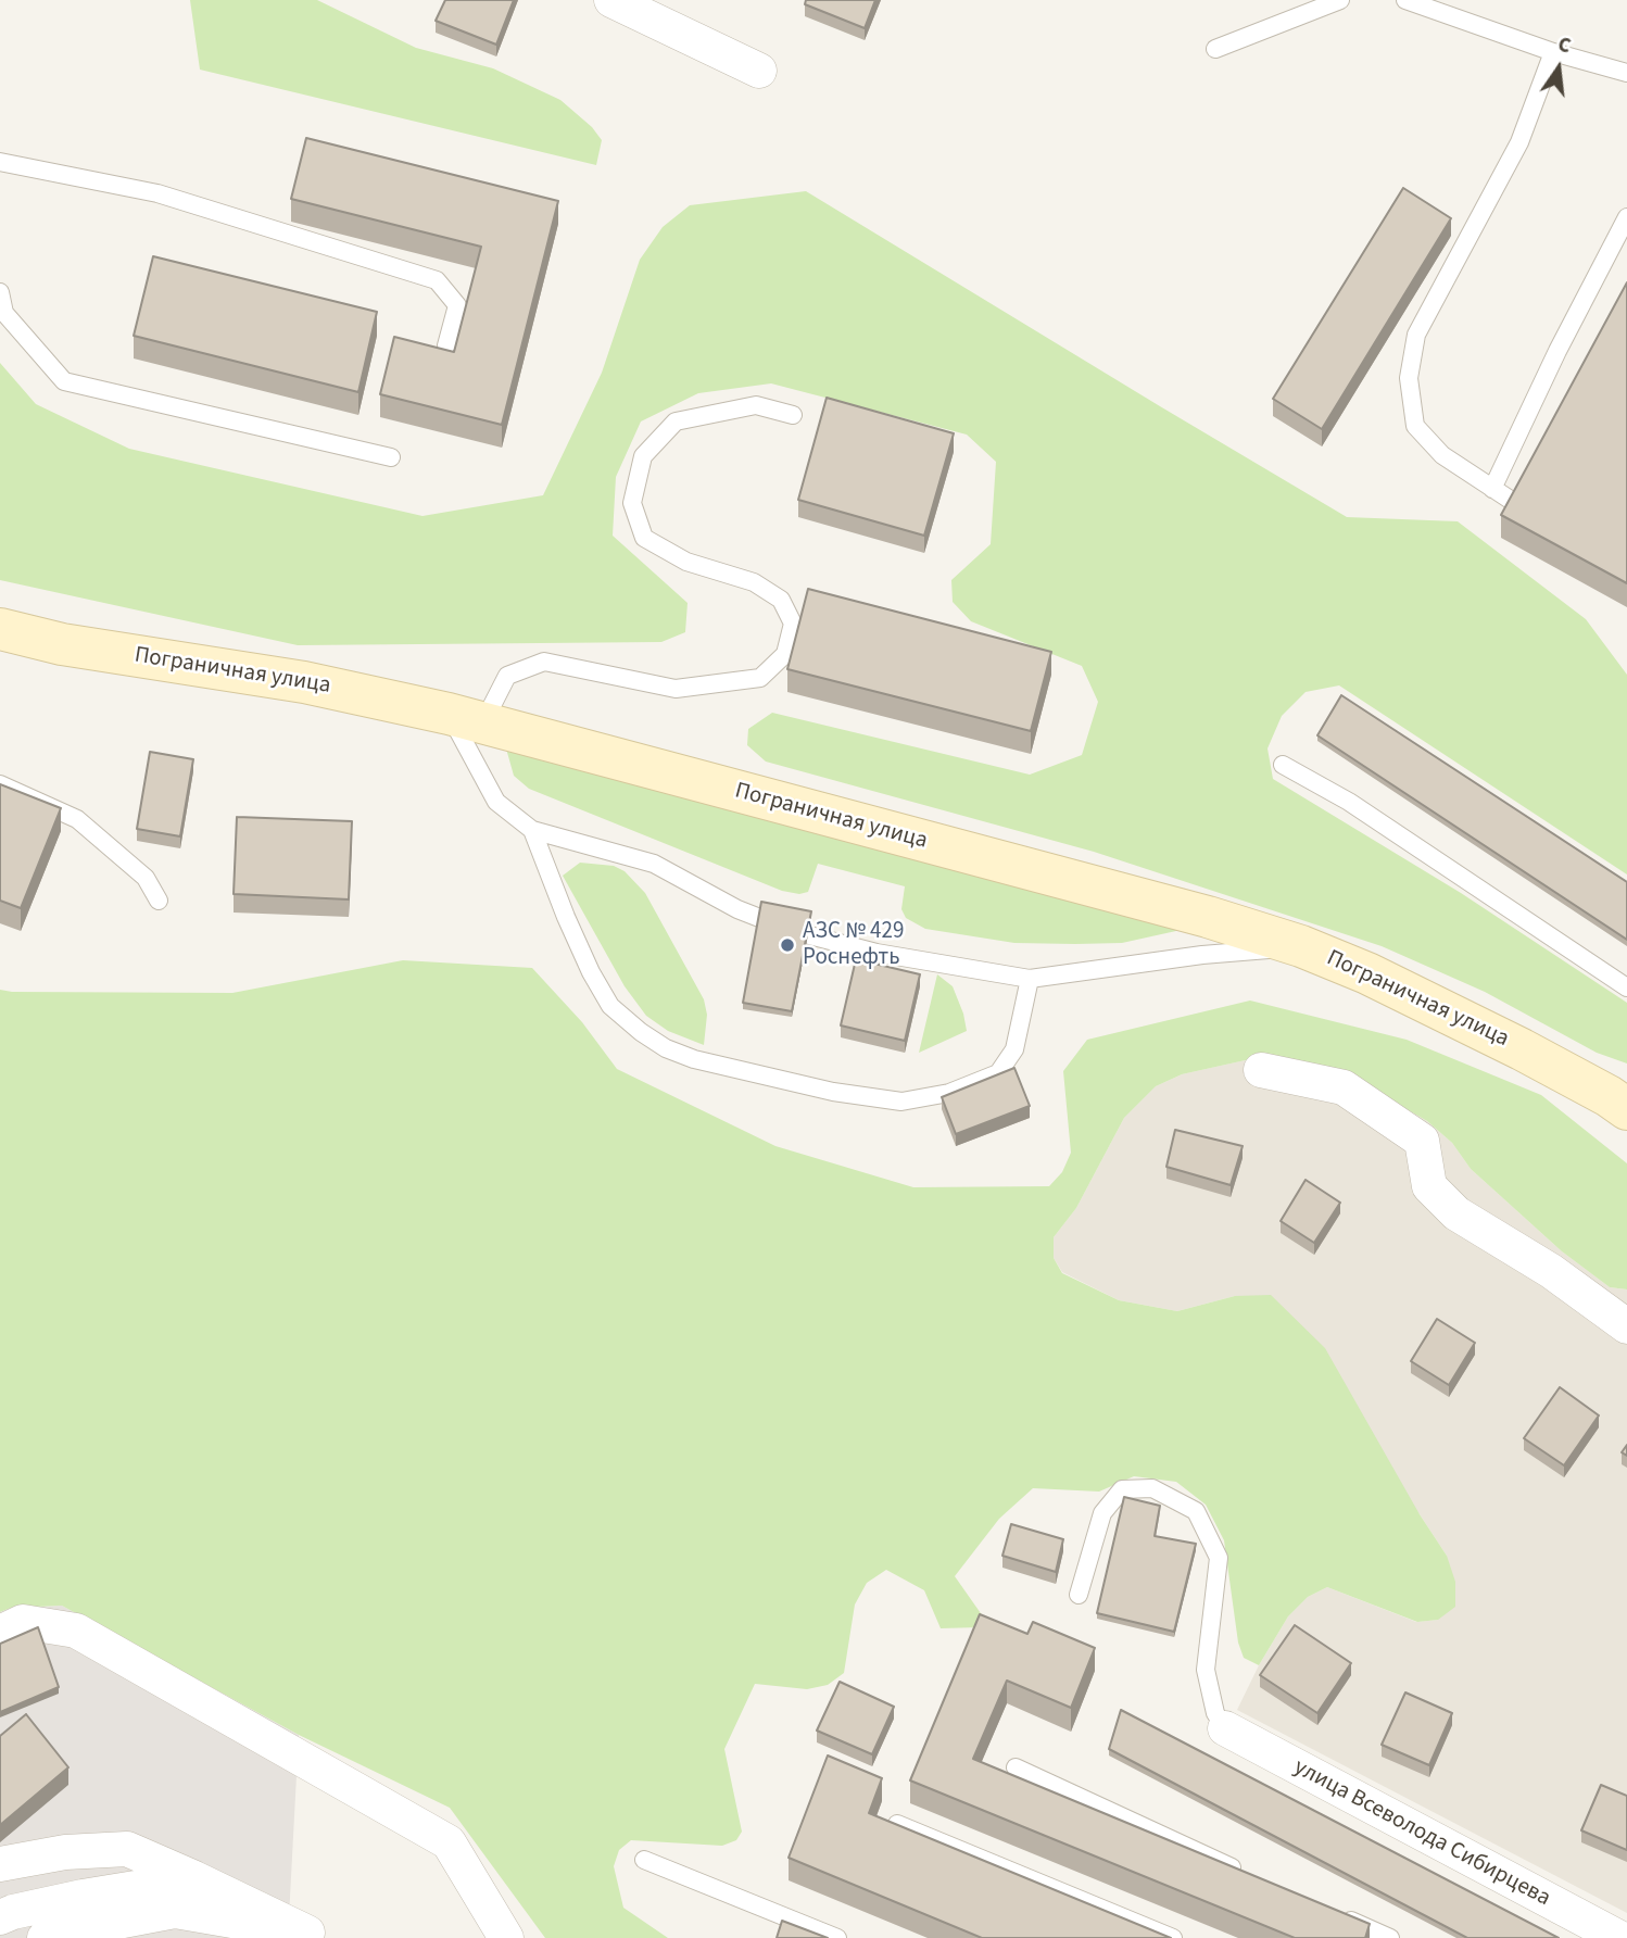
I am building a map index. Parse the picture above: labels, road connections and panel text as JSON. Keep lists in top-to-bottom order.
{
  "streets": {
    "main road": ["Пограничная улица"],
    "street": ["улица Всеволода Сибирцева"]
  },
  "places": ["АЗС № 429 Роснефть"],
  "north": "top"
}
